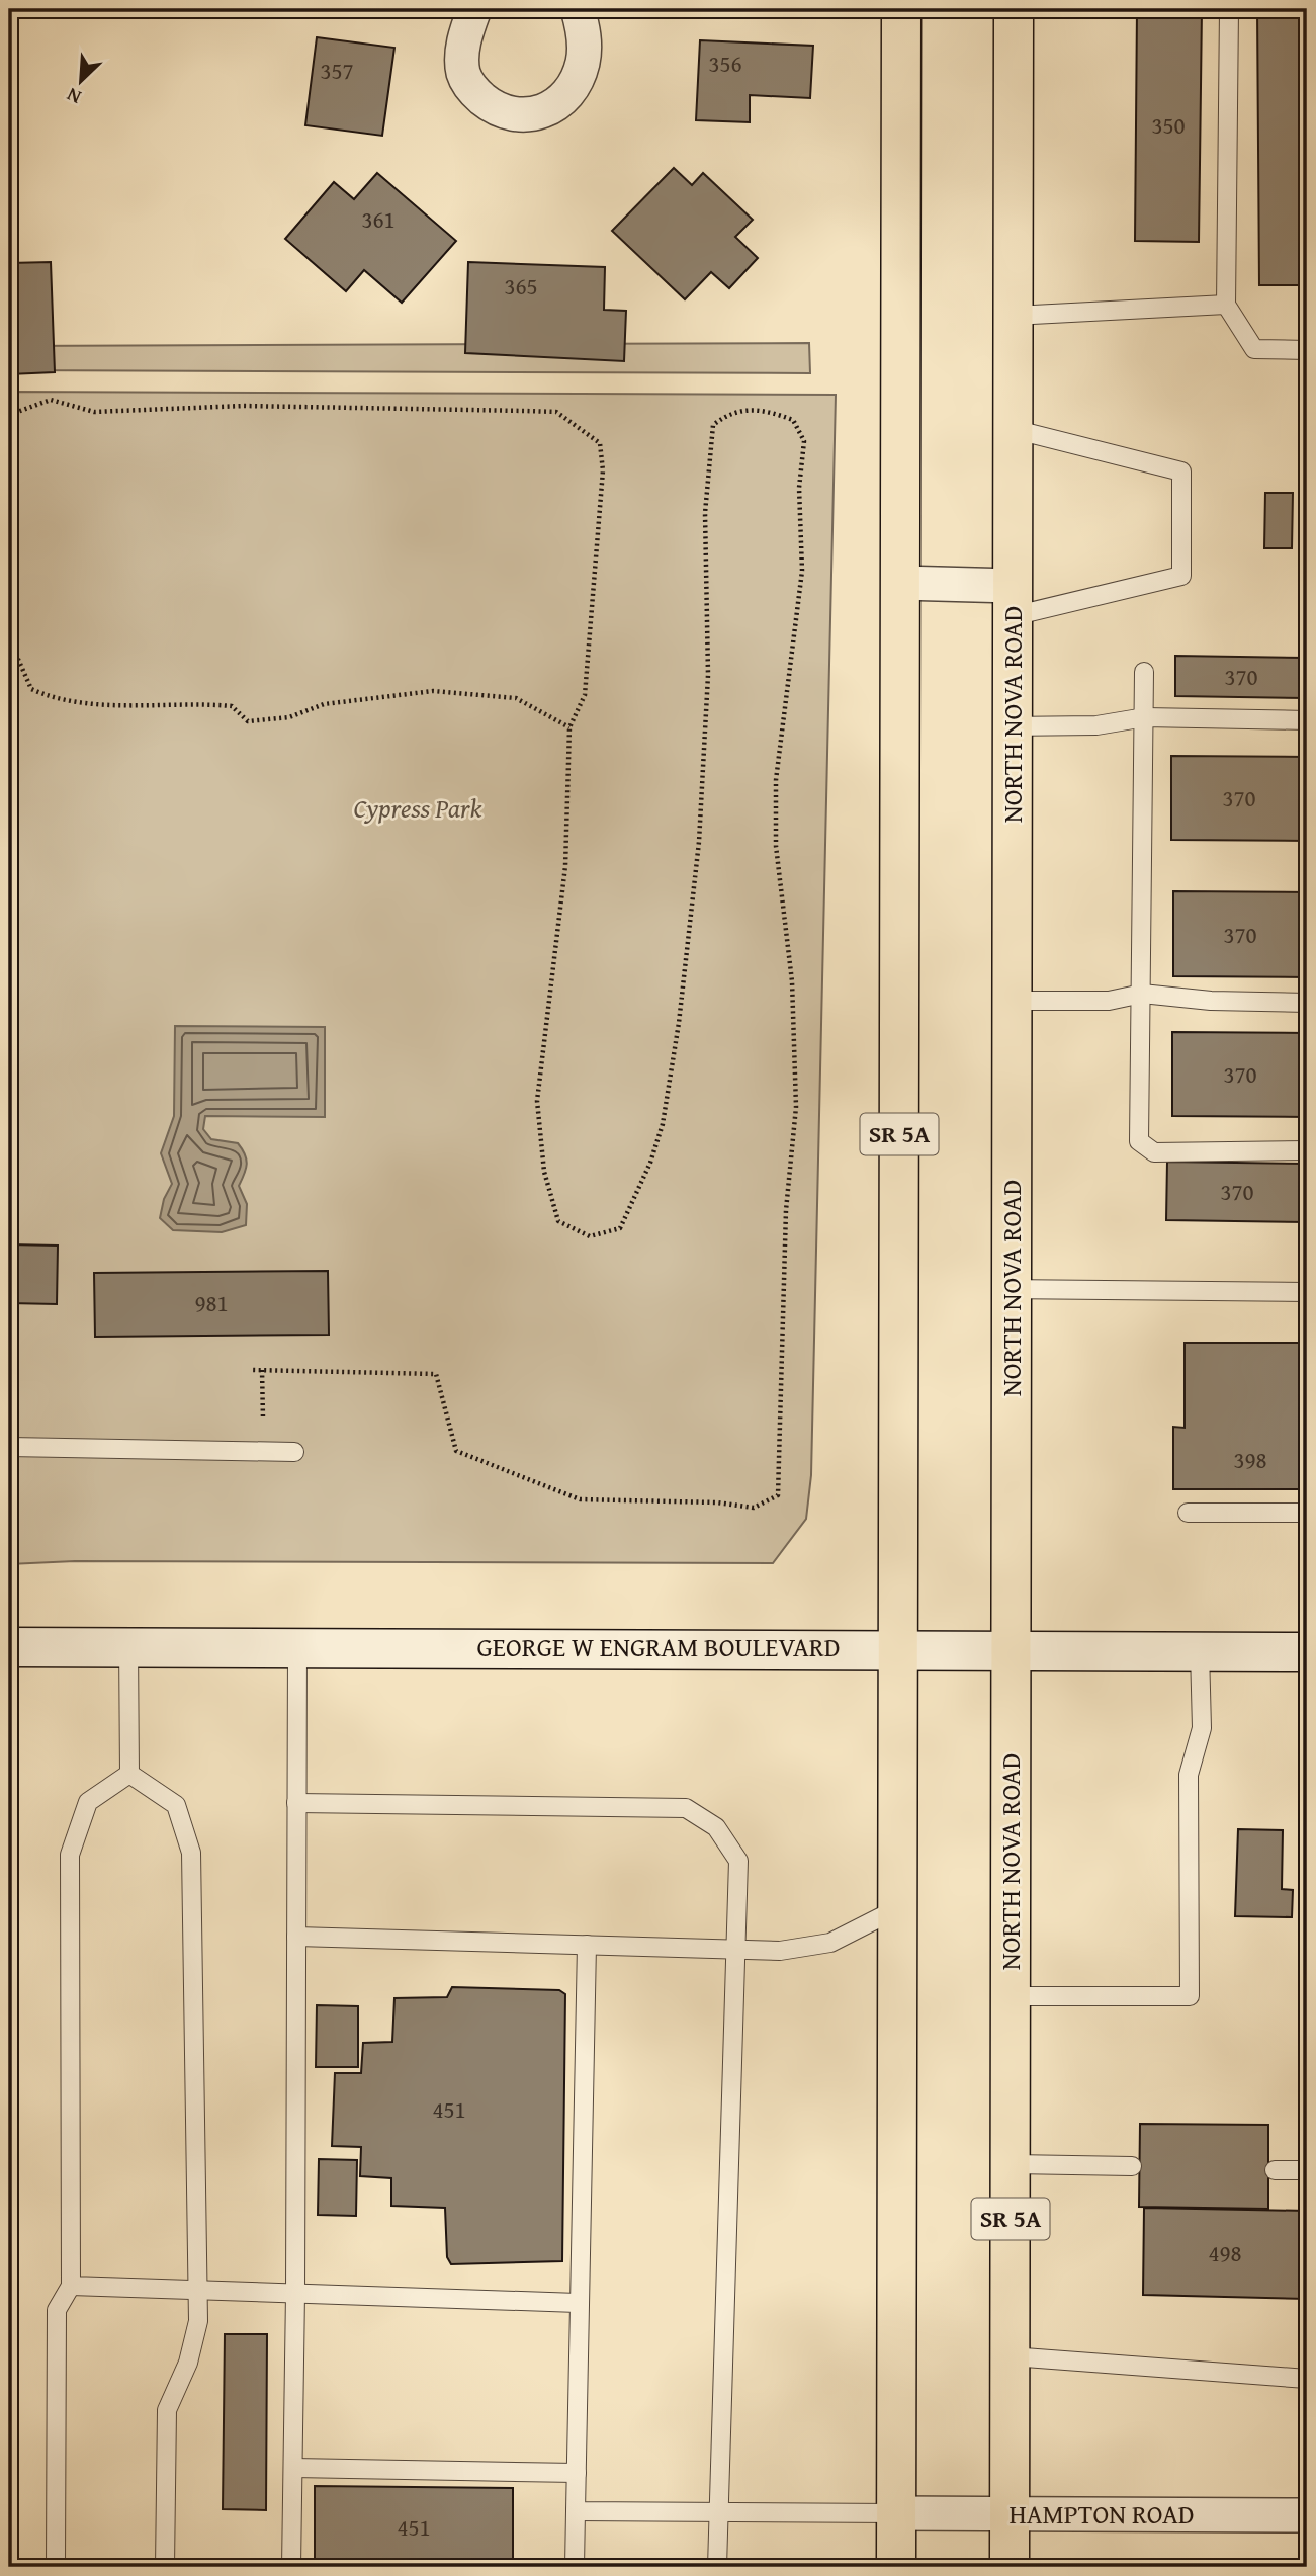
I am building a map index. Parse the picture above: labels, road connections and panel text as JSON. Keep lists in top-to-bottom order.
{
  "streets": {
    "main road": ["NORTH NOVA ROAD", "SR 5A", "GEORGE W ENGRAM BOULEVARD"],
    "street": ["HAMPTON ROAD"]
  },
  "crossings": [
    ["NORTH NOVA ROAD", "GEORGE W ENGRAM BOULEVARD"],
    ["NORTH NOVA ROAD", "HAMPTON ROAD"],
    ["SR 5A", "GEORGE W ENGRAM BOULEVARD"],
    ["SR 5A", "HAMPTON ROAD"]
  ],
  "parks": ["Cypress Park"],
  "house_numbers": [
    "356",
    "357",
    "350",
    "361",
    "365",
    "370",
    "370",
    "370",
    "370",
    "370",
    "981",
    "398",
    "451",
    "498",
    "451"
  ],
  "north": "bottom left"
}
